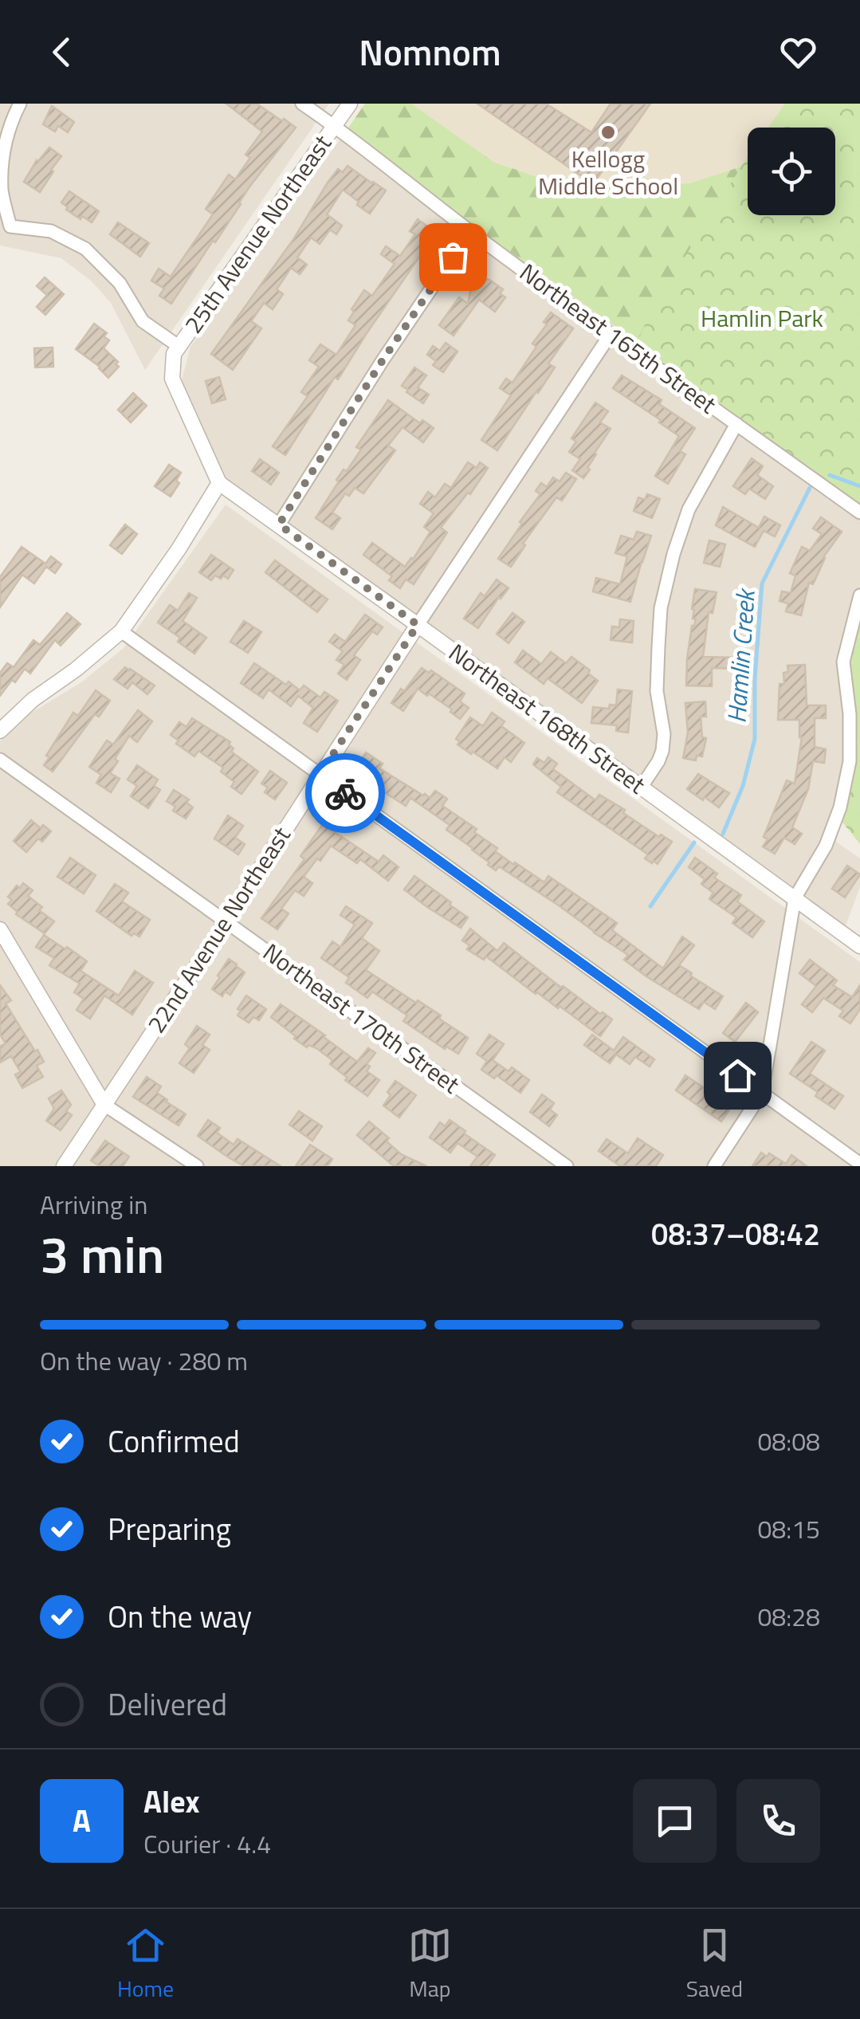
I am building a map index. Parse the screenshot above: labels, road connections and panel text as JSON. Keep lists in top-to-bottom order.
{
  "streets": {
    "street": [
      "25th Avenue Northeast",
      "Northeast 165th Street",
      "Northeast 168th Street",
      "22nd Avenue Northeast",
      "Northeast 170th Street"
    ]
  },
  "crossings": [
    ["25th Avenue Northeast", "Northeast 165th Street"],
    ["25th Avenue Northeast", "Northeast 168th Street"],
    ["Northeast 165th Street", "22nd Avenue Northeast"],
    ["Northeast 168th Street", "22nd Avenue Northeast"],
    ["22nd Avenue Northeast", "Northeast 170th Street"]
  ],
  "water": ["Hamlin Creek"],
  "parks": ["Hamlin Park"],
  "places": ["Kellogg Middle School"],
  "page": {
    "header": "Nomnom",
    "heading": ["3 min", "Arriving in", "08:37–08:42"],
    "panel": ["Alex", "Courier · 4.4"],
    "bar": "On the way · 280 m",
    "list": [
      ["Confirmed", "08:08"],
      ["Preparing", "08:15"],
      ["On the way", "08:28"],
      "Delivered"
    ],
    "round": "A",
    "tabs": ["Home", "Map", "Saved"]
  }
}
